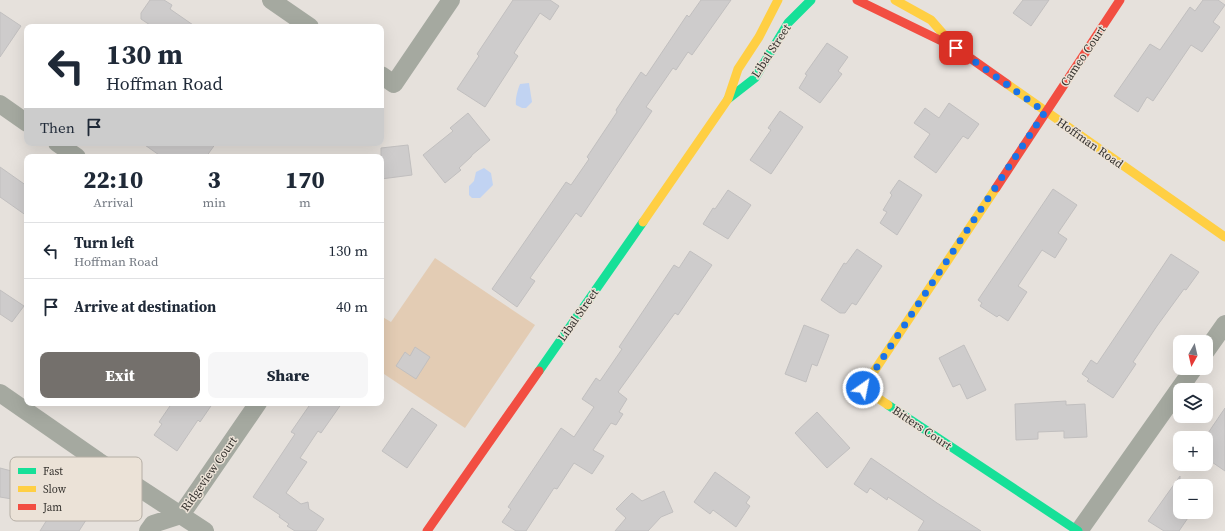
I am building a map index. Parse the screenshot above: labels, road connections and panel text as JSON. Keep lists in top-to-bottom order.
{
  "streets": {
    "street": [
      "Libal Street",
      "Cameo Court",
      "Hoffman Road",
      "Bitters Court",
      "Ridgeview Court"
    ]
  },
  "crossings": [
    ["Cameo Court", "Hoffman Road"],
    ["Cameo Court", "Bitters Court"],
    ["Hoffman Road", "Bitters Court"]
  ],
  "legend": ["Fast", "Slow", "Jam"],
  "north": "bottom",
  "page": {
    "turn": ["130 m", "Hoffman Road"],
    "then": "Then",
    "eta": [
      "22:10",
      "Arrival",
      "3",
      "min",
      "170",
      "m"
    ],
    "list": [
      {
        "name": "Turn left",
        "note": "Hoffman Road",
        "value": "130 m"
      },
      {
        "name": "Arrive at destination",
        "value": "40 m"
      }
    ],
    "map_buttons": ["+", "−"],
    "buttons": ["Exit", "Share"]
  }
}
